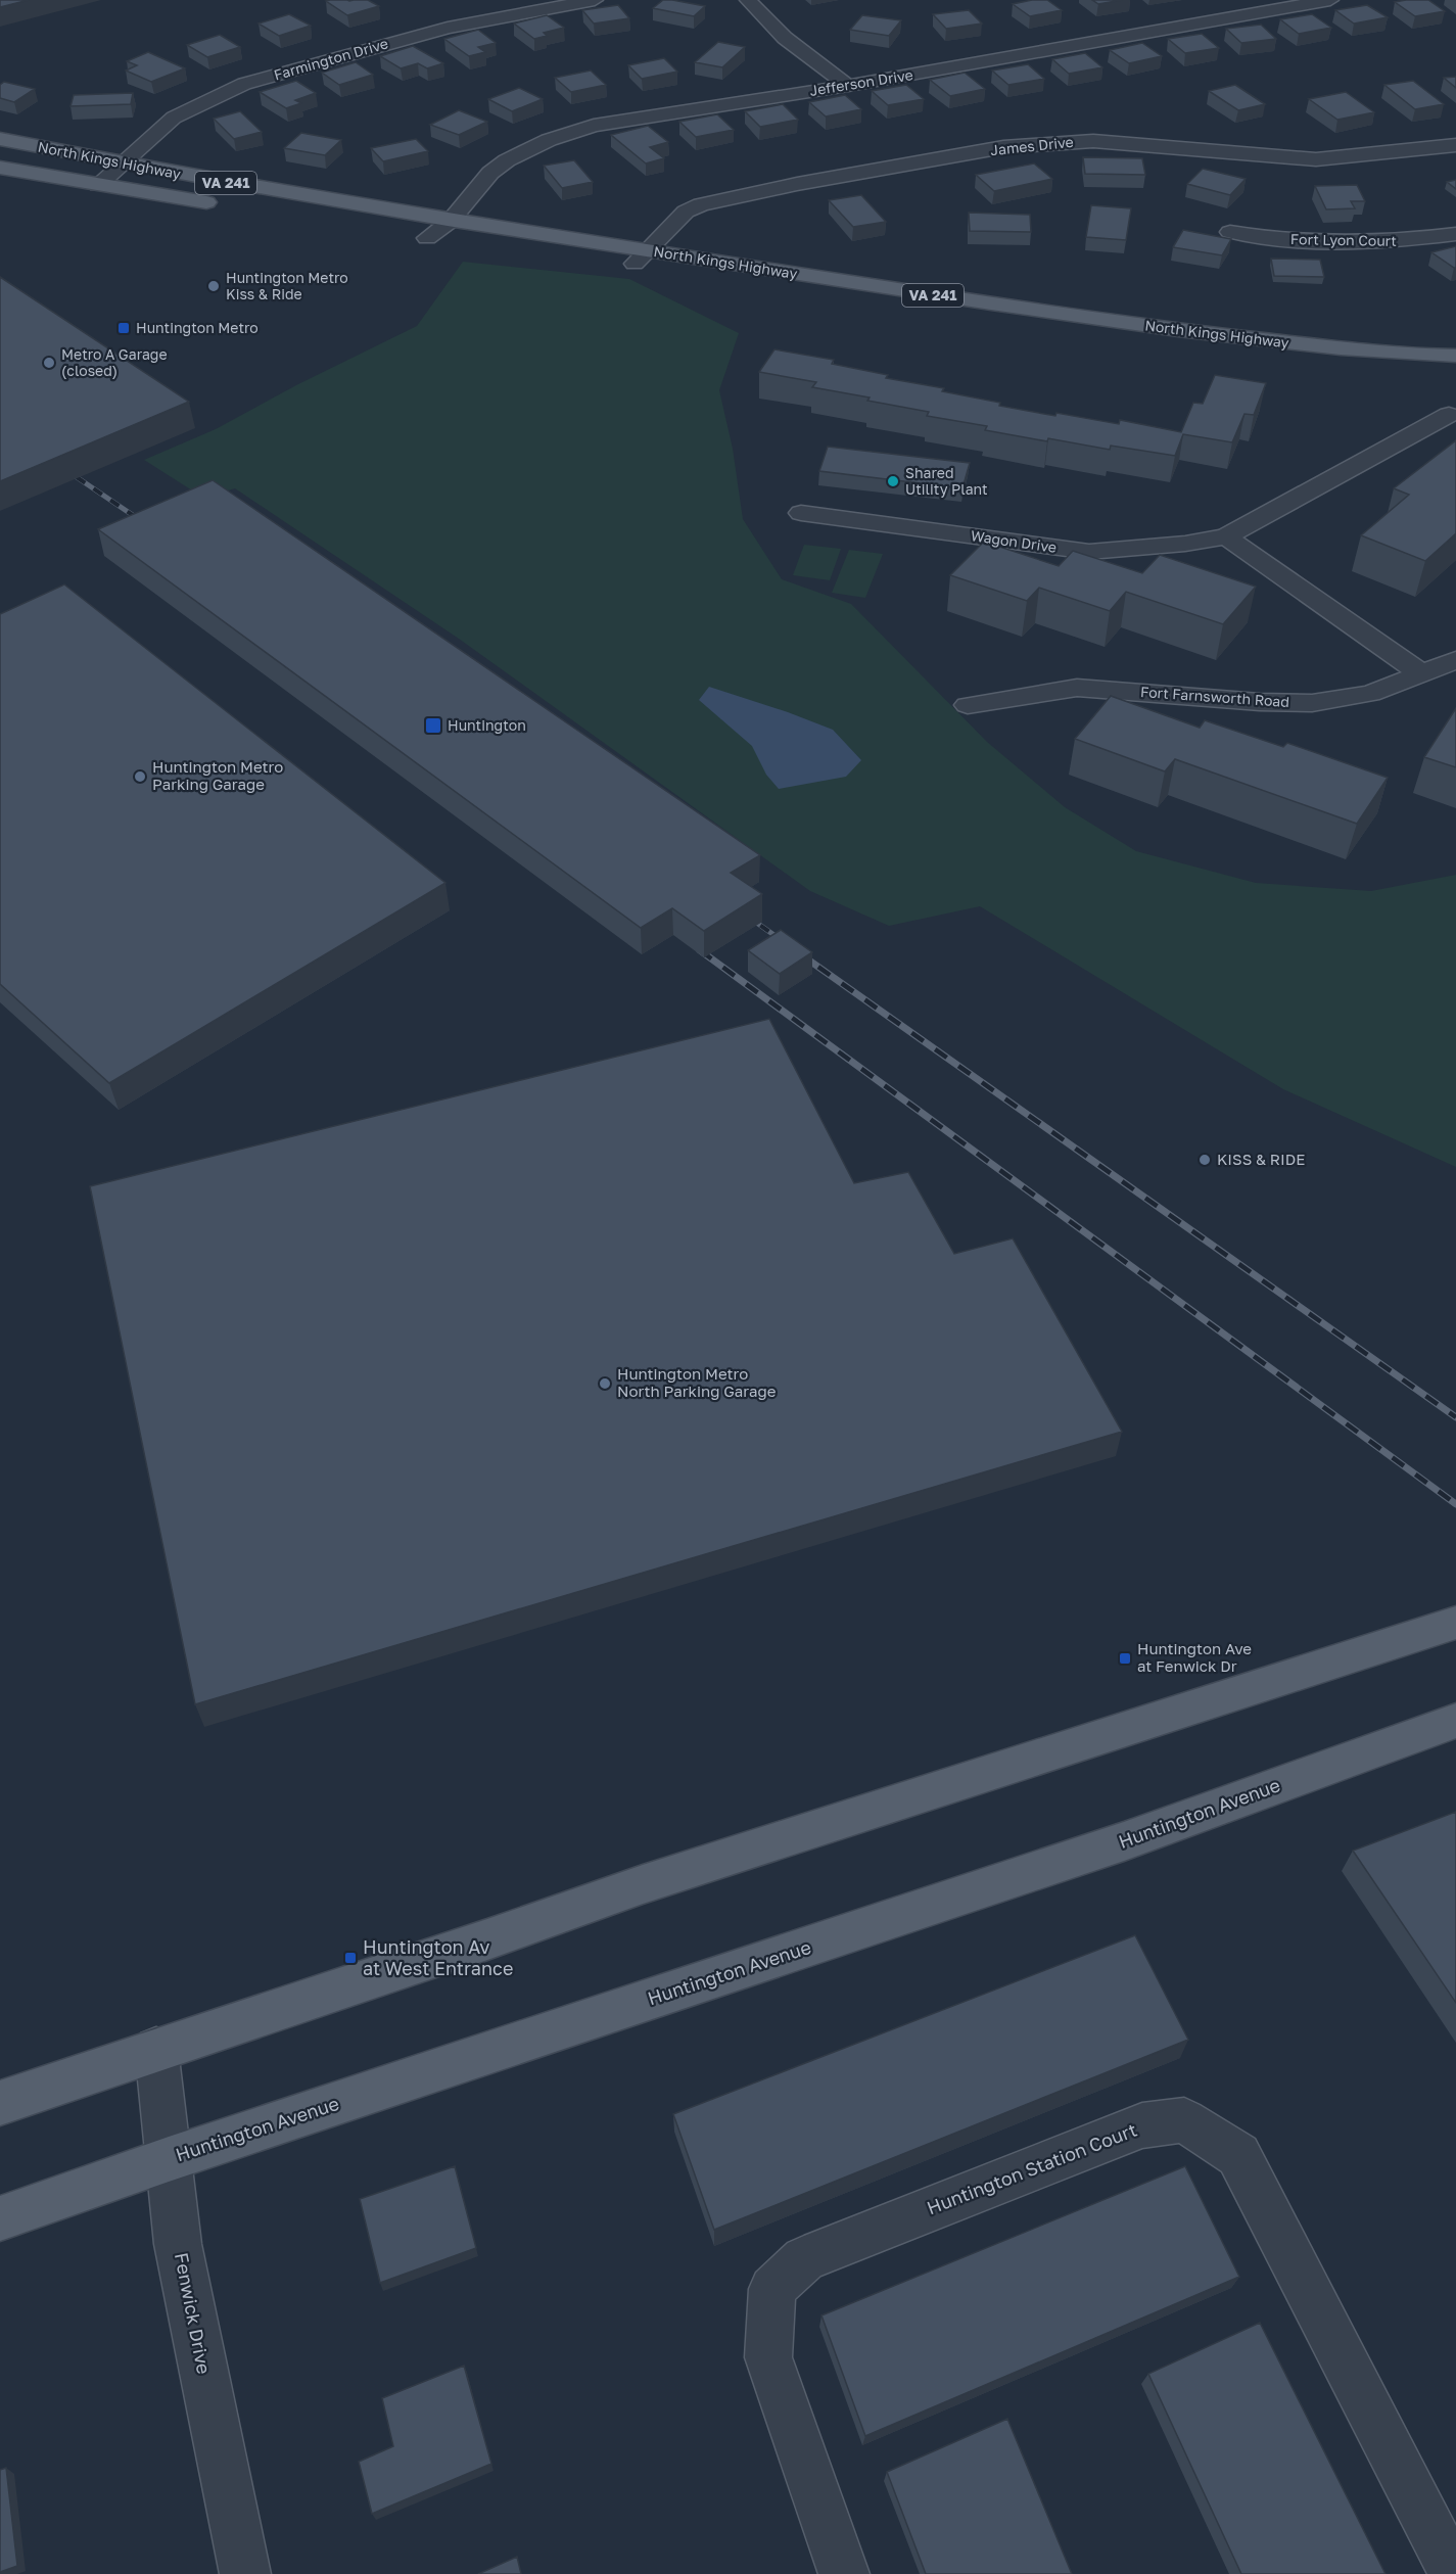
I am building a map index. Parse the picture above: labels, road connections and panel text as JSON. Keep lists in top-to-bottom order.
{
  "streets": {
    "main road": ["North Kings Highway", "VA 241", "Huntington Avenue"],
    "street": [
      "Farmington Drive",
      "Jefferson Drive",
      "James Drive",
      "Fort Lyon Court",
      "Wagon Drive",
      "Fort Farnsworth Road",
      "Huntington Station Court",
      "Fenwick Drive"
    ]
  },
  "crossings": [
    ["Farmington Drive", "North Kings Highway"],
    ["Jefferson Drive", "North Kings Highway"],
    ["James Drive", "North Kings Highway"],
    ["Huntington Avenue", "Fenwick Drive"]
  ],
  "places": {
    "other": [
      "Huntington Metro Kiss & Ride",
      "Metro A Garage (closed)",
      "Shared Utility Plant",
      "Huntington Metro Parking Garage",
      "KISS & RIDE",
      "Huntington Metro North Parking Garage"
    ],
    "transit": [
      "Huntington Metro",
      "Huntington",
      "Huntington Ave at Fenwick Dr",
      "Huntington Av at West Entrance"
    ]
  }
}
